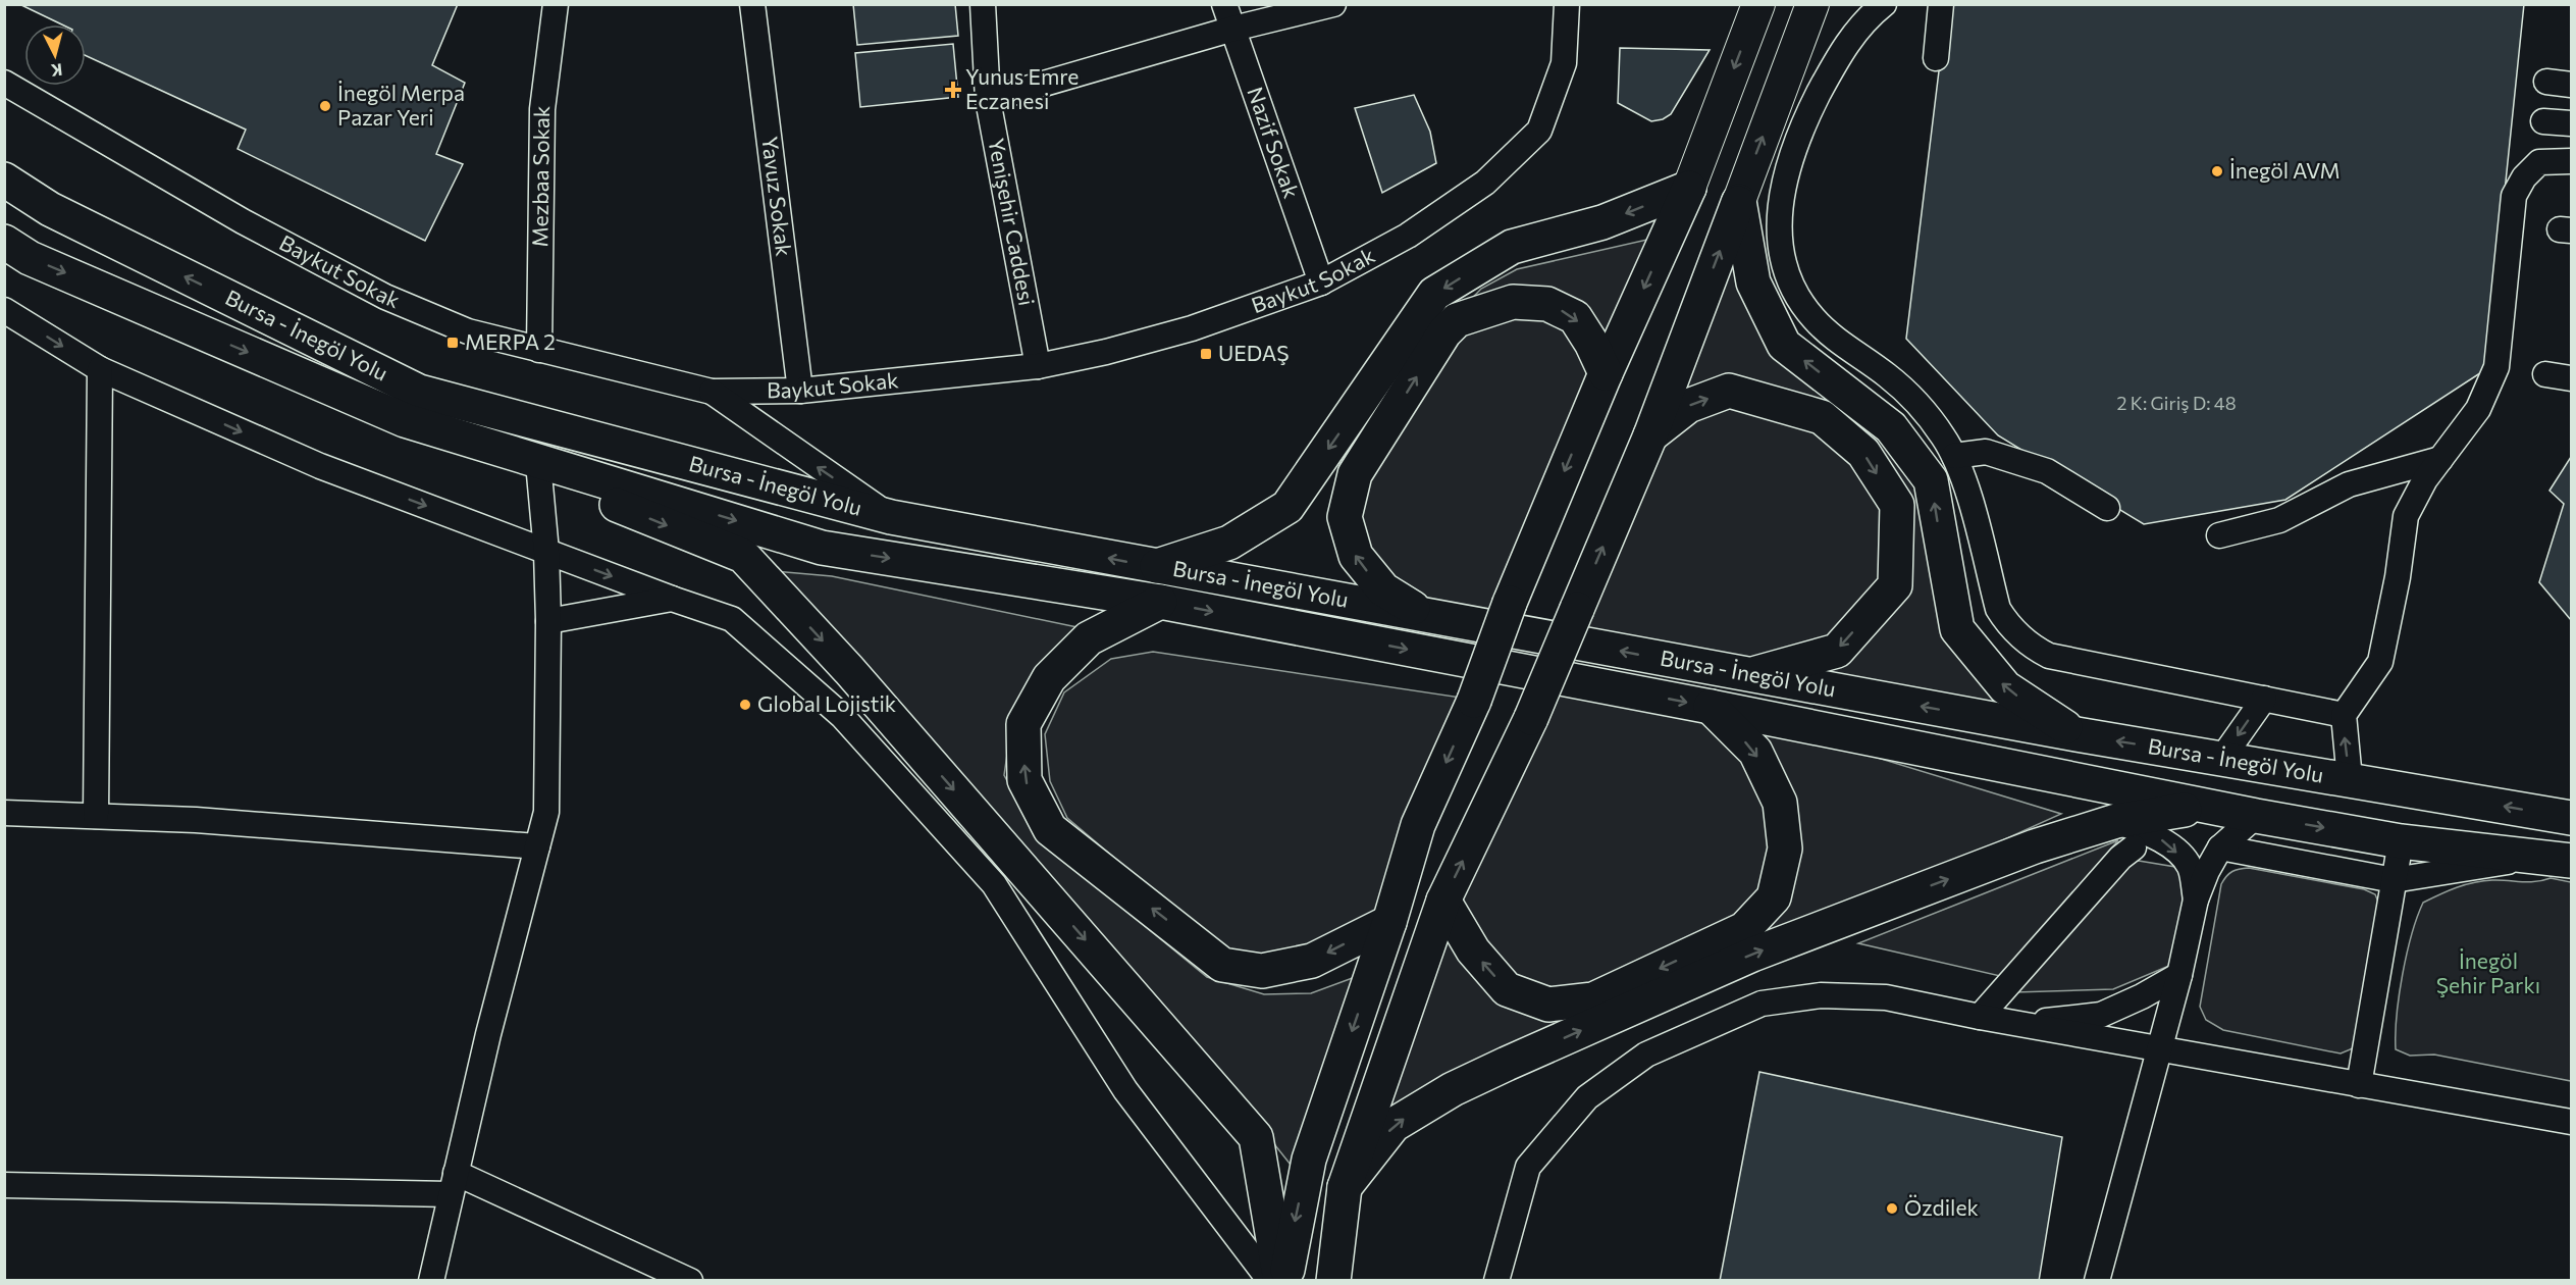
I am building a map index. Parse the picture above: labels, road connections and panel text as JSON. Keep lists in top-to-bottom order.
{
  "streets": {
    "highway": ["Bursa - İnegöl Yolu"],
    "street": [
      "Nazif Sokak",
      "Mezbaa Sokak",
      "Yavuz Sokak",
      "Yenişehir Caddesi",
      "Baykut Sokak"
    ]
  },
  "crossings": [
    ["Nazif Sokak", "Baykut Sokak"],
    ["Mezbaa Sokak", "Baykut Sokak"],
    ["Yavuz Sokak", "Baykut Sokak"],
    ["Yenişehir Caddesi", "Baykut Sokak"]
  ],
  "parks": ["İnegöl Şehir Parkı"],
  "places": {
    "health": ["Yunus Emre Eczanesi"],
    "other": [
      "İnegöl Merpa Pazar Yeri",
      "İnegöl AVM",
      "Global Lojistik",
      "Özdilek"
    ],
    "transit": ["MERPA 2", "UEDAŞ"]
  },
  "house_numbers": ["2 K: Giriş D: 48"],
  "north": "bottom"
}
